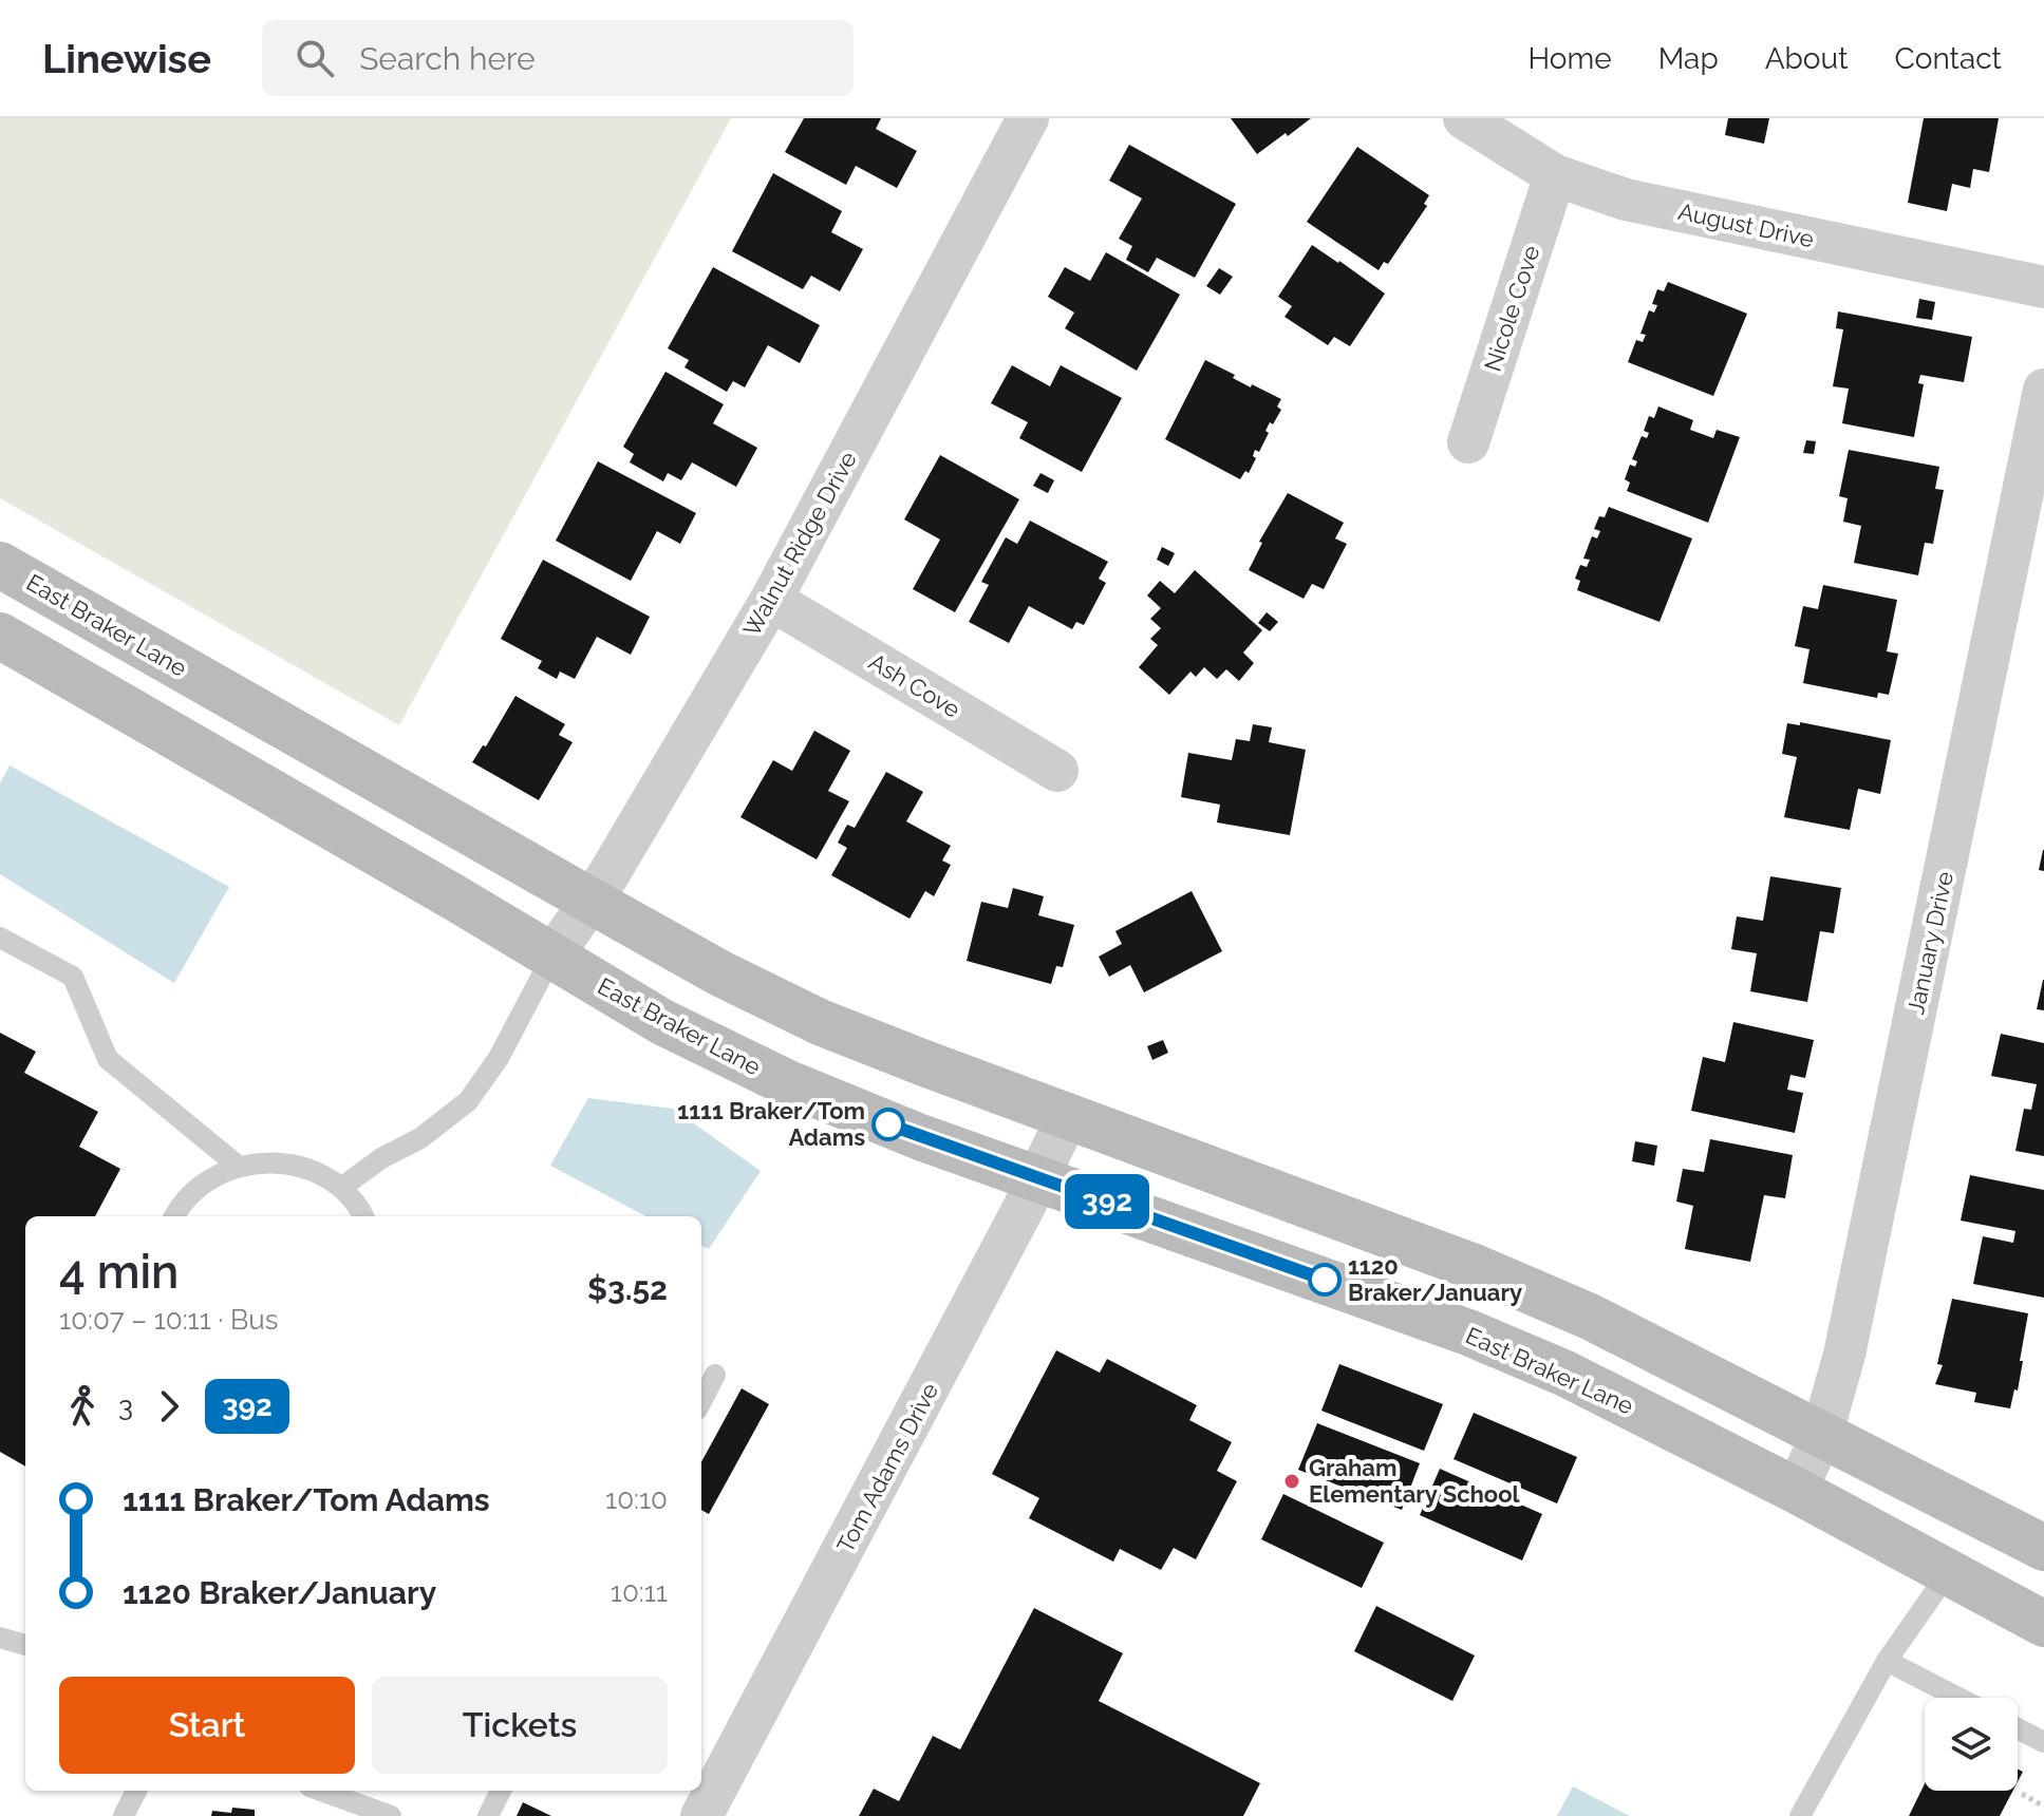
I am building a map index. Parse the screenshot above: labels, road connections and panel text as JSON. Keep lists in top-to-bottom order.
{
  "streets": {
    "main road": ["East Braker Lane"],
    "street": [
      "August Drive",
      "Nicole Cove",
      "Walnut Ridge Drive",
      "Ash Cove",
      "January Drive",
      "Tom Adams Drive"
    ]
  },
  "crossings": [
    ["August Drive", "Nicole Cove"],
    ["Walnut Ridge Drive", "East Braker Lane"],
    ["Walnut Ridge Drive", "Ash Cove"],
    ["East Braker Lane", "January Drive"],
    ["East Braker Lane", "Tom Adams Drive"]
  ],
  "places": ["1111 Braker/Tom Adams", "1120 Braker/January", "Graham Elementary School"],
  "lines": ["bus line 392"],
  "page": {
    "header": "Linewise",
    "search": "Search here",
    "nav": [
      "Home",
      "Map",
      "About",
      "Contact"
    ],
    "on_map": "392",
    "heading": ["4 min", "10:07 – 10:11 · Bus", "$3.52"],
    "legs": ["3", "392"],
    "list": [
      {
        "name": "1111 Braker/Tom Adams",
        "value": "10:10"
      },
      {
        "name": "1120 Braker/January",
        "value": "10:11"
      }
    ],
    "buttons": ["Start", "Tickets"]
  }
}
